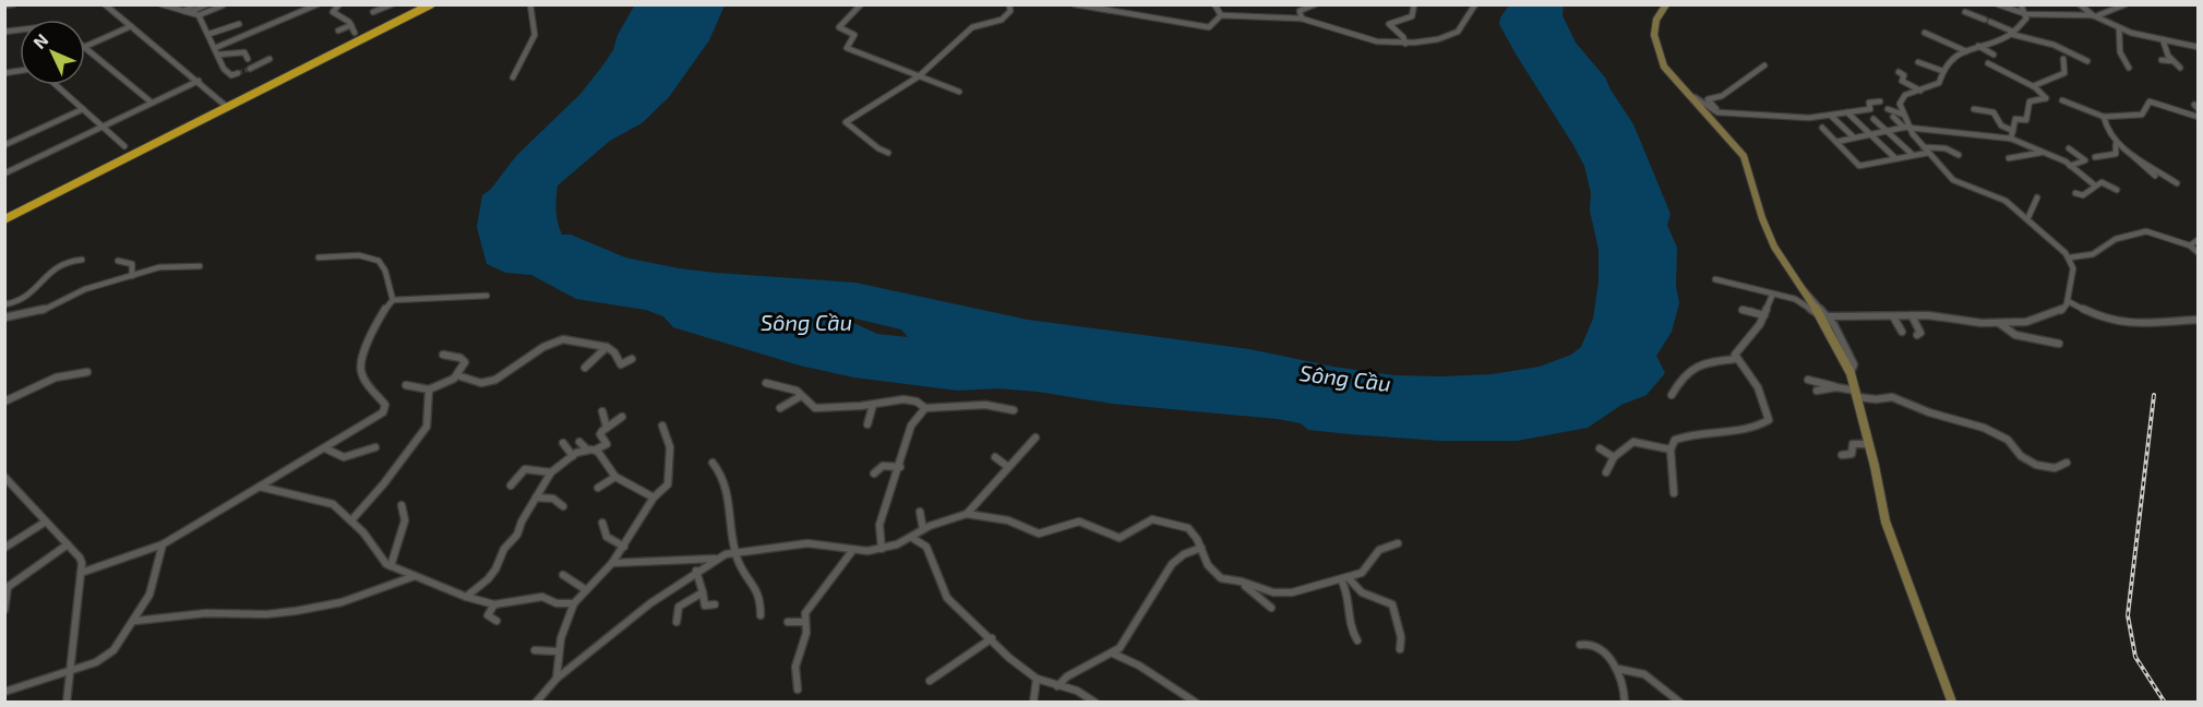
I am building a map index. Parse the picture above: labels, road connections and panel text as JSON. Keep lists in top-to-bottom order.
{
  "water": ["Sông Cầu"],
  "north": "top left"
}
